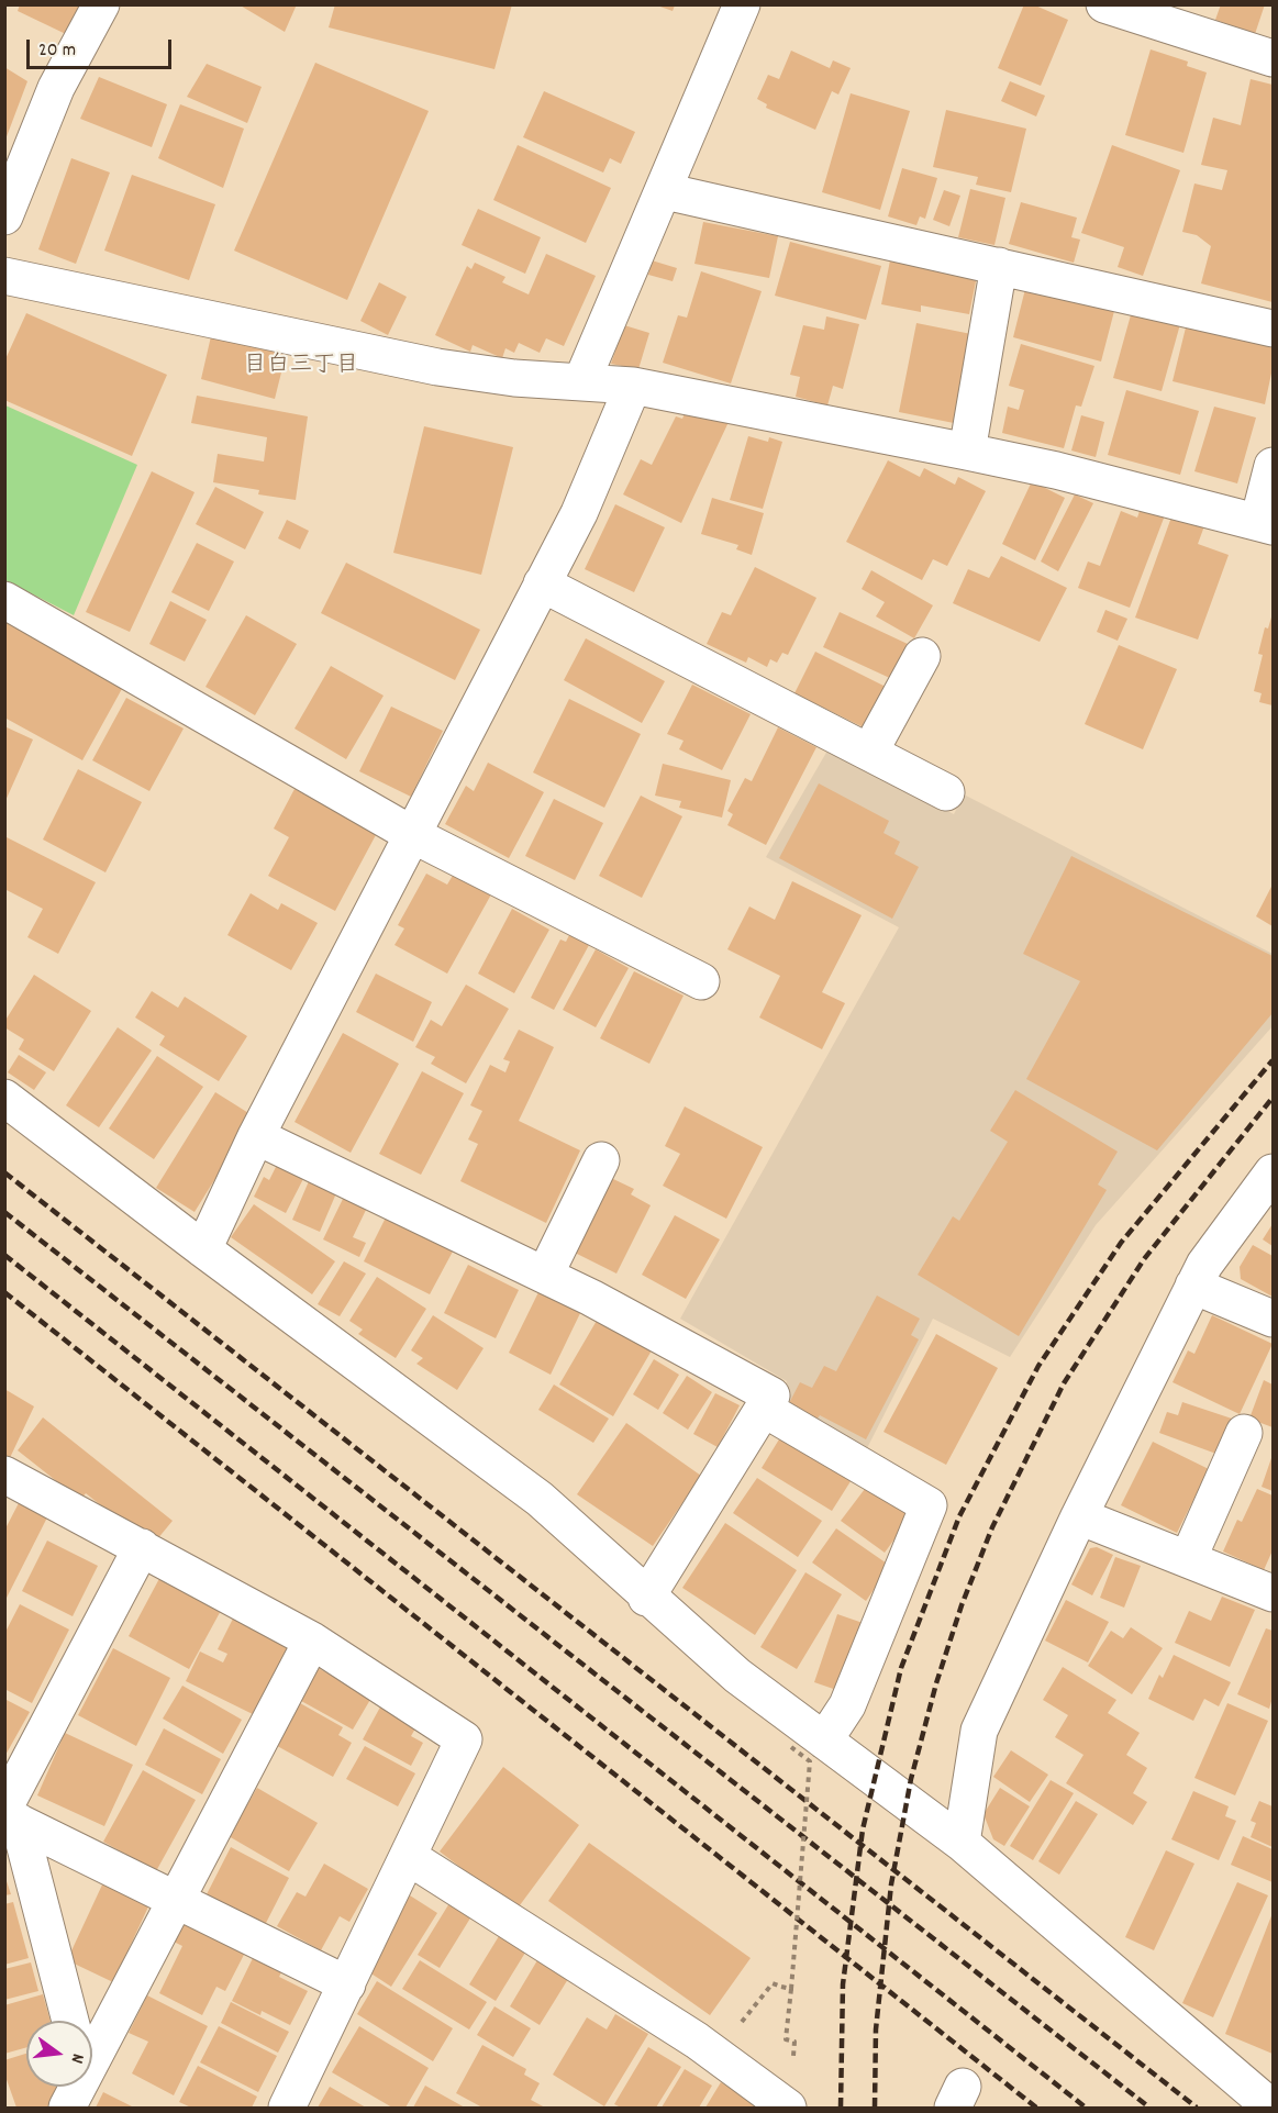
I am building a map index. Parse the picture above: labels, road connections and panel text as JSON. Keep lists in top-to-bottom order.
{
  "districts": ["目白三丁目"],
  "scale_bar": "20 m",
  "north": "right"
}
